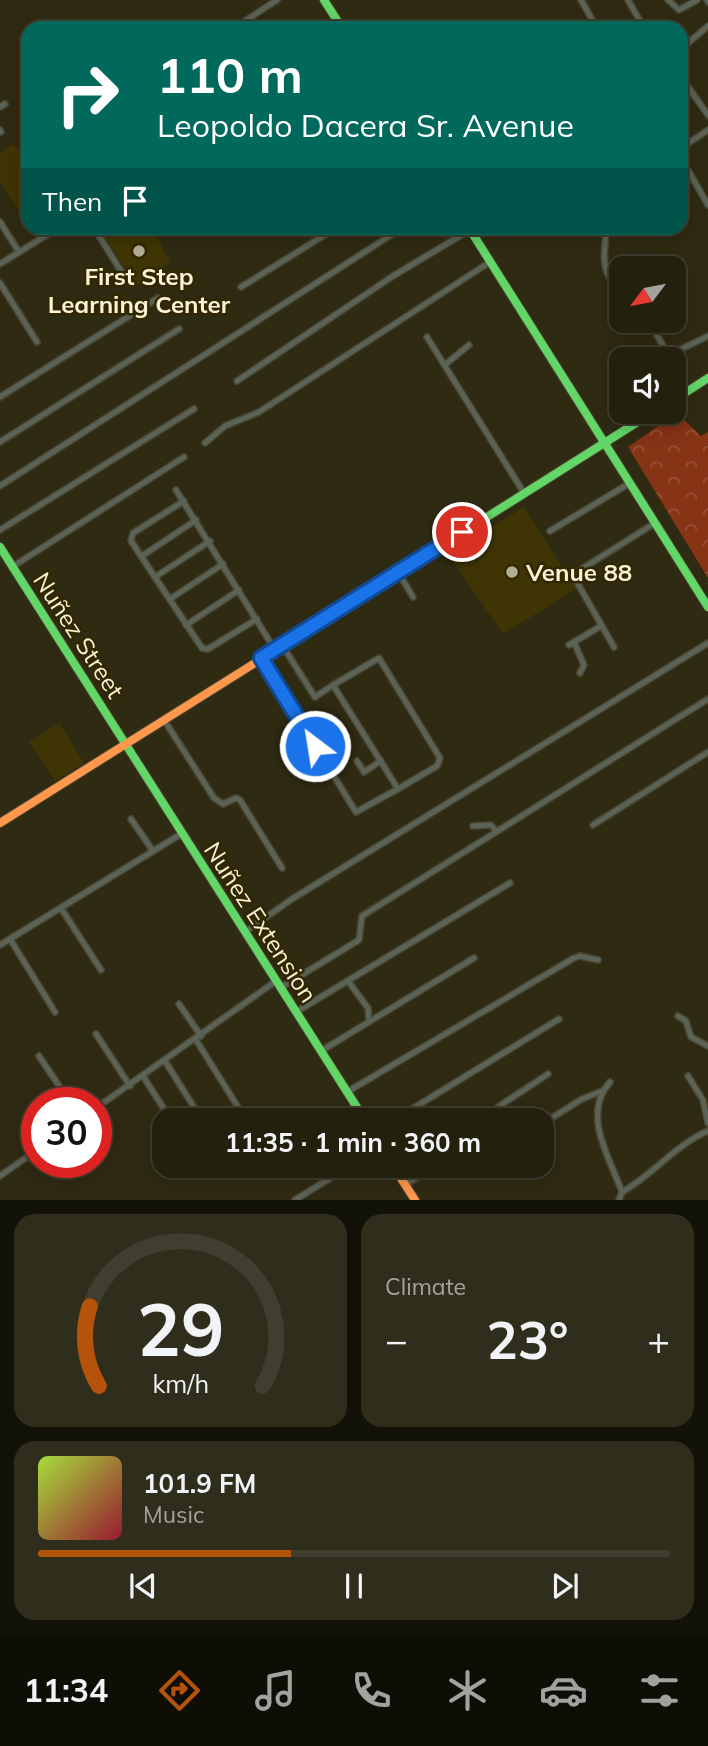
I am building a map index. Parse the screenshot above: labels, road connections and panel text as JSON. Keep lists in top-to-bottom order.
{
  "streets": {
    "main road": ["Nuñez Street", "Nuñez Extension"]
  },
  "crossings": [
    ["Nuñez Street", "Nuñez Extension"]
  ],
  "places": ["First Step Learning Center", "Venue 88"],
  "north": "bottom left",
  "page": {
    "turn": ["110 m", "Leopoldo Dacera Sr. Avenue"],
    "then": "Then",
    "limit": "30",
    "trip": "11:35 · 1 min · 360 m",
    "tile": "Climate",
    "heat": ["−", "23°", "+"],
    "song": ["101.9 FM", "Music"],
    "tabs": "11:34",
    "gauge": ["29", "km/h"]
  }
}
